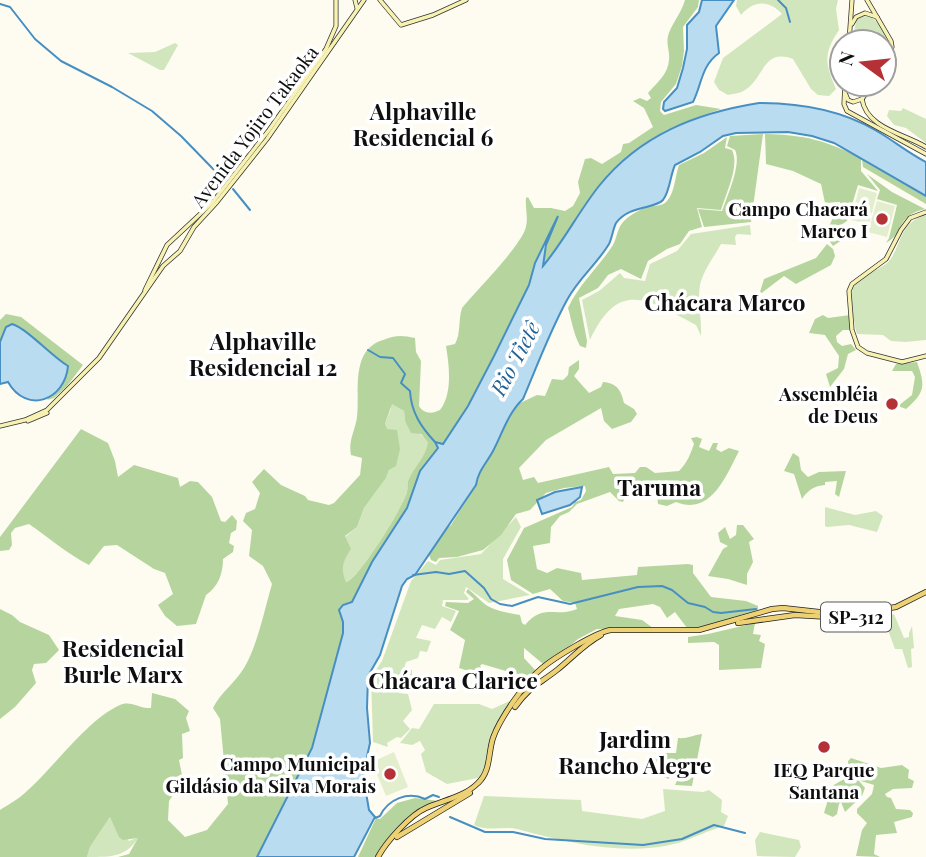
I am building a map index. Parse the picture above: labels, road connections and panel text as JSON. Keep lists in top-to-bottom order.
{
  "streets": {
    "main road": ["Avenida Yojiro Takaoka", "SP-312"]
  },
  "districts": [
    "Alphaville Residencial 6",
    "Chácara Marco",
    "Alphaville Residencial 12",
    "Taruma",
    "Residencial Burle Marx",
    "Chácara Clarice",
    "Jardim Rancho Alegre"
  ],
  "water": ["Rio Tietê"],
  "places": [
    "Campo Chacará Marco I",
    "Assembléia de Deus",
    "IEQ Parque Santana",
    "Campo Municipal Gildásio da Silva Morais"
  ],
  "north": "left"
}
